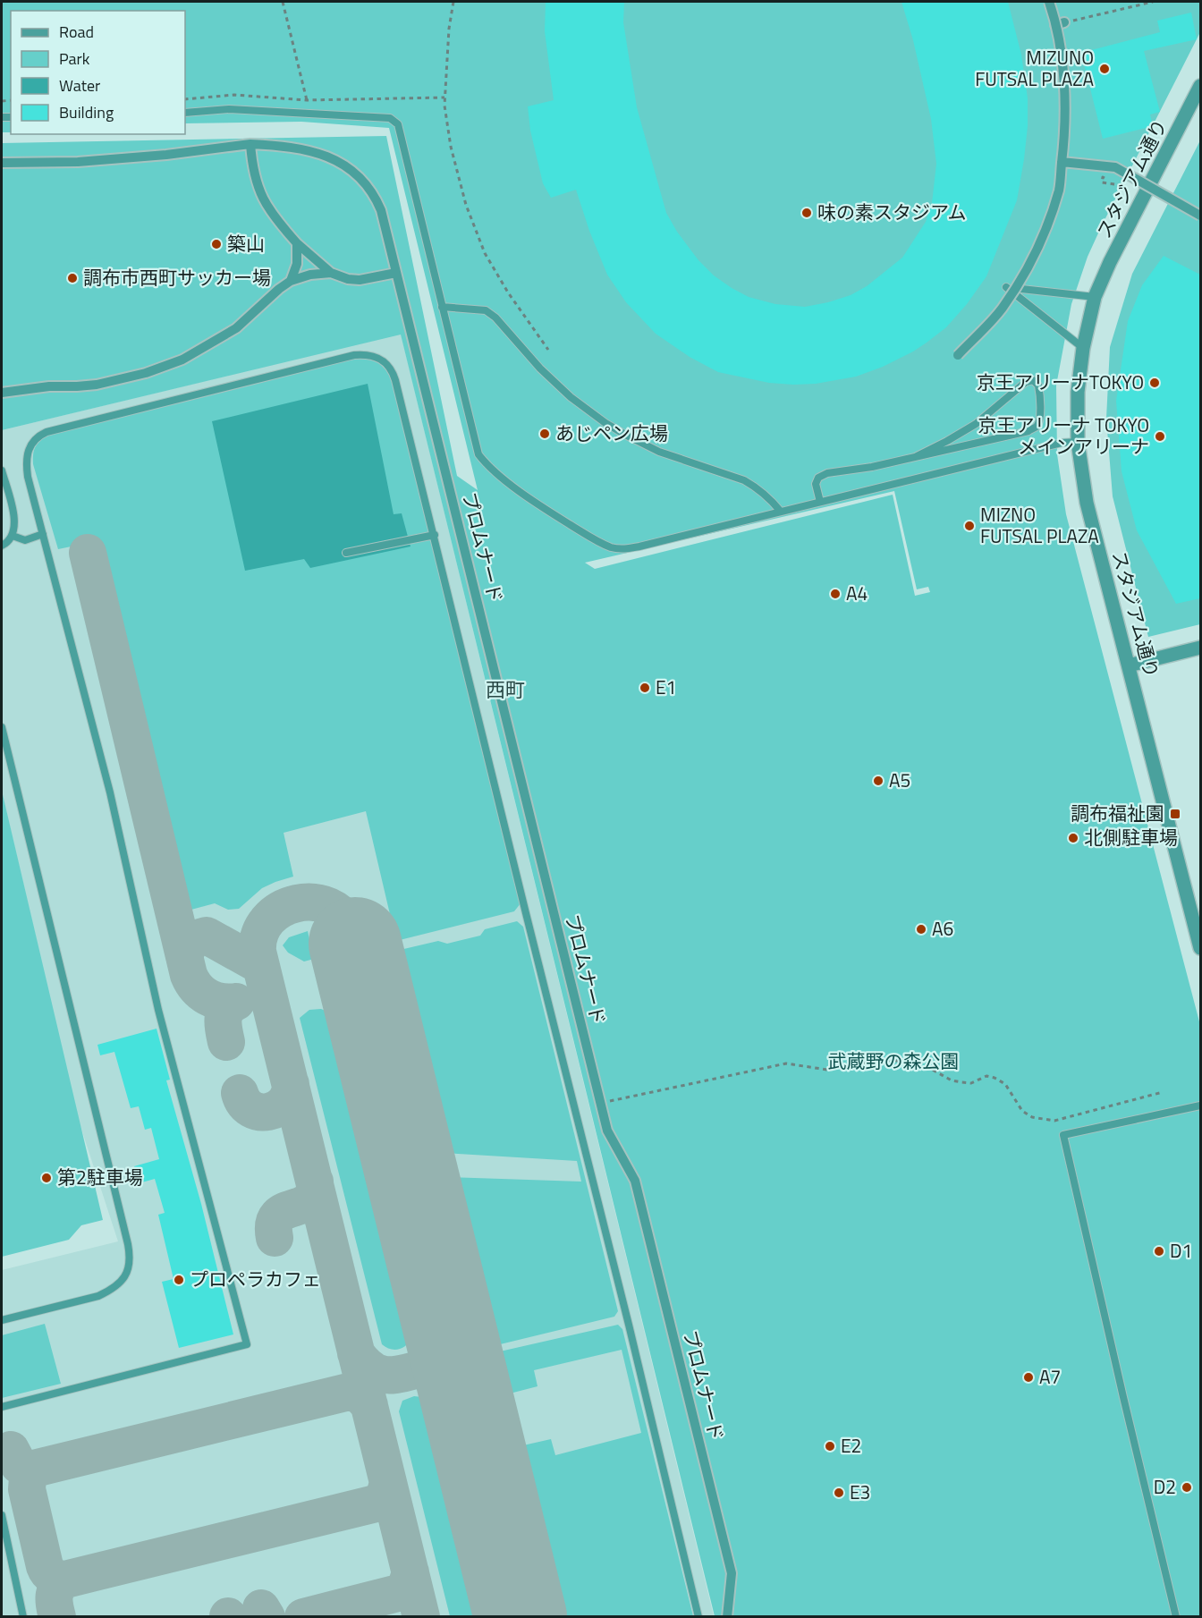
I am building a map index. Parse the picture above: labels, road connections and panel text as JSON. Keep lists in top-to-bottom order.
{
  "streets": {
    "street": ["スタジアム通り", "プロムナード"]
  },
  "districts": ["西町"],
  "parks": ["武蔵野の森公園"],
  "places": {
    "other": [
      "MIZUNO FUTSAL PLAZA",
      "味の素スタジアム",
      "築山",
      "調布市西町サッカー場",
      "京王アリーナTOKYO",
      "あじペン広場",
      "京王アリーナ TOKYO メインアリーナ",
      "MIZNO FUTSAL PLAZA",
      "A4",
      "E1",
      "A5",
      "北側駐車場",
      "A6",
      "第2駐車場",
      "D1",
      "プロペラカフェ",
      "A7",
      "E2",
      "D2",
      "E3"
    ],
    "transit": ["調布福祉園"]
  },
  "legend": [
    "Road",
    "Park",
    "Water",
    "Building"
  ]
}
